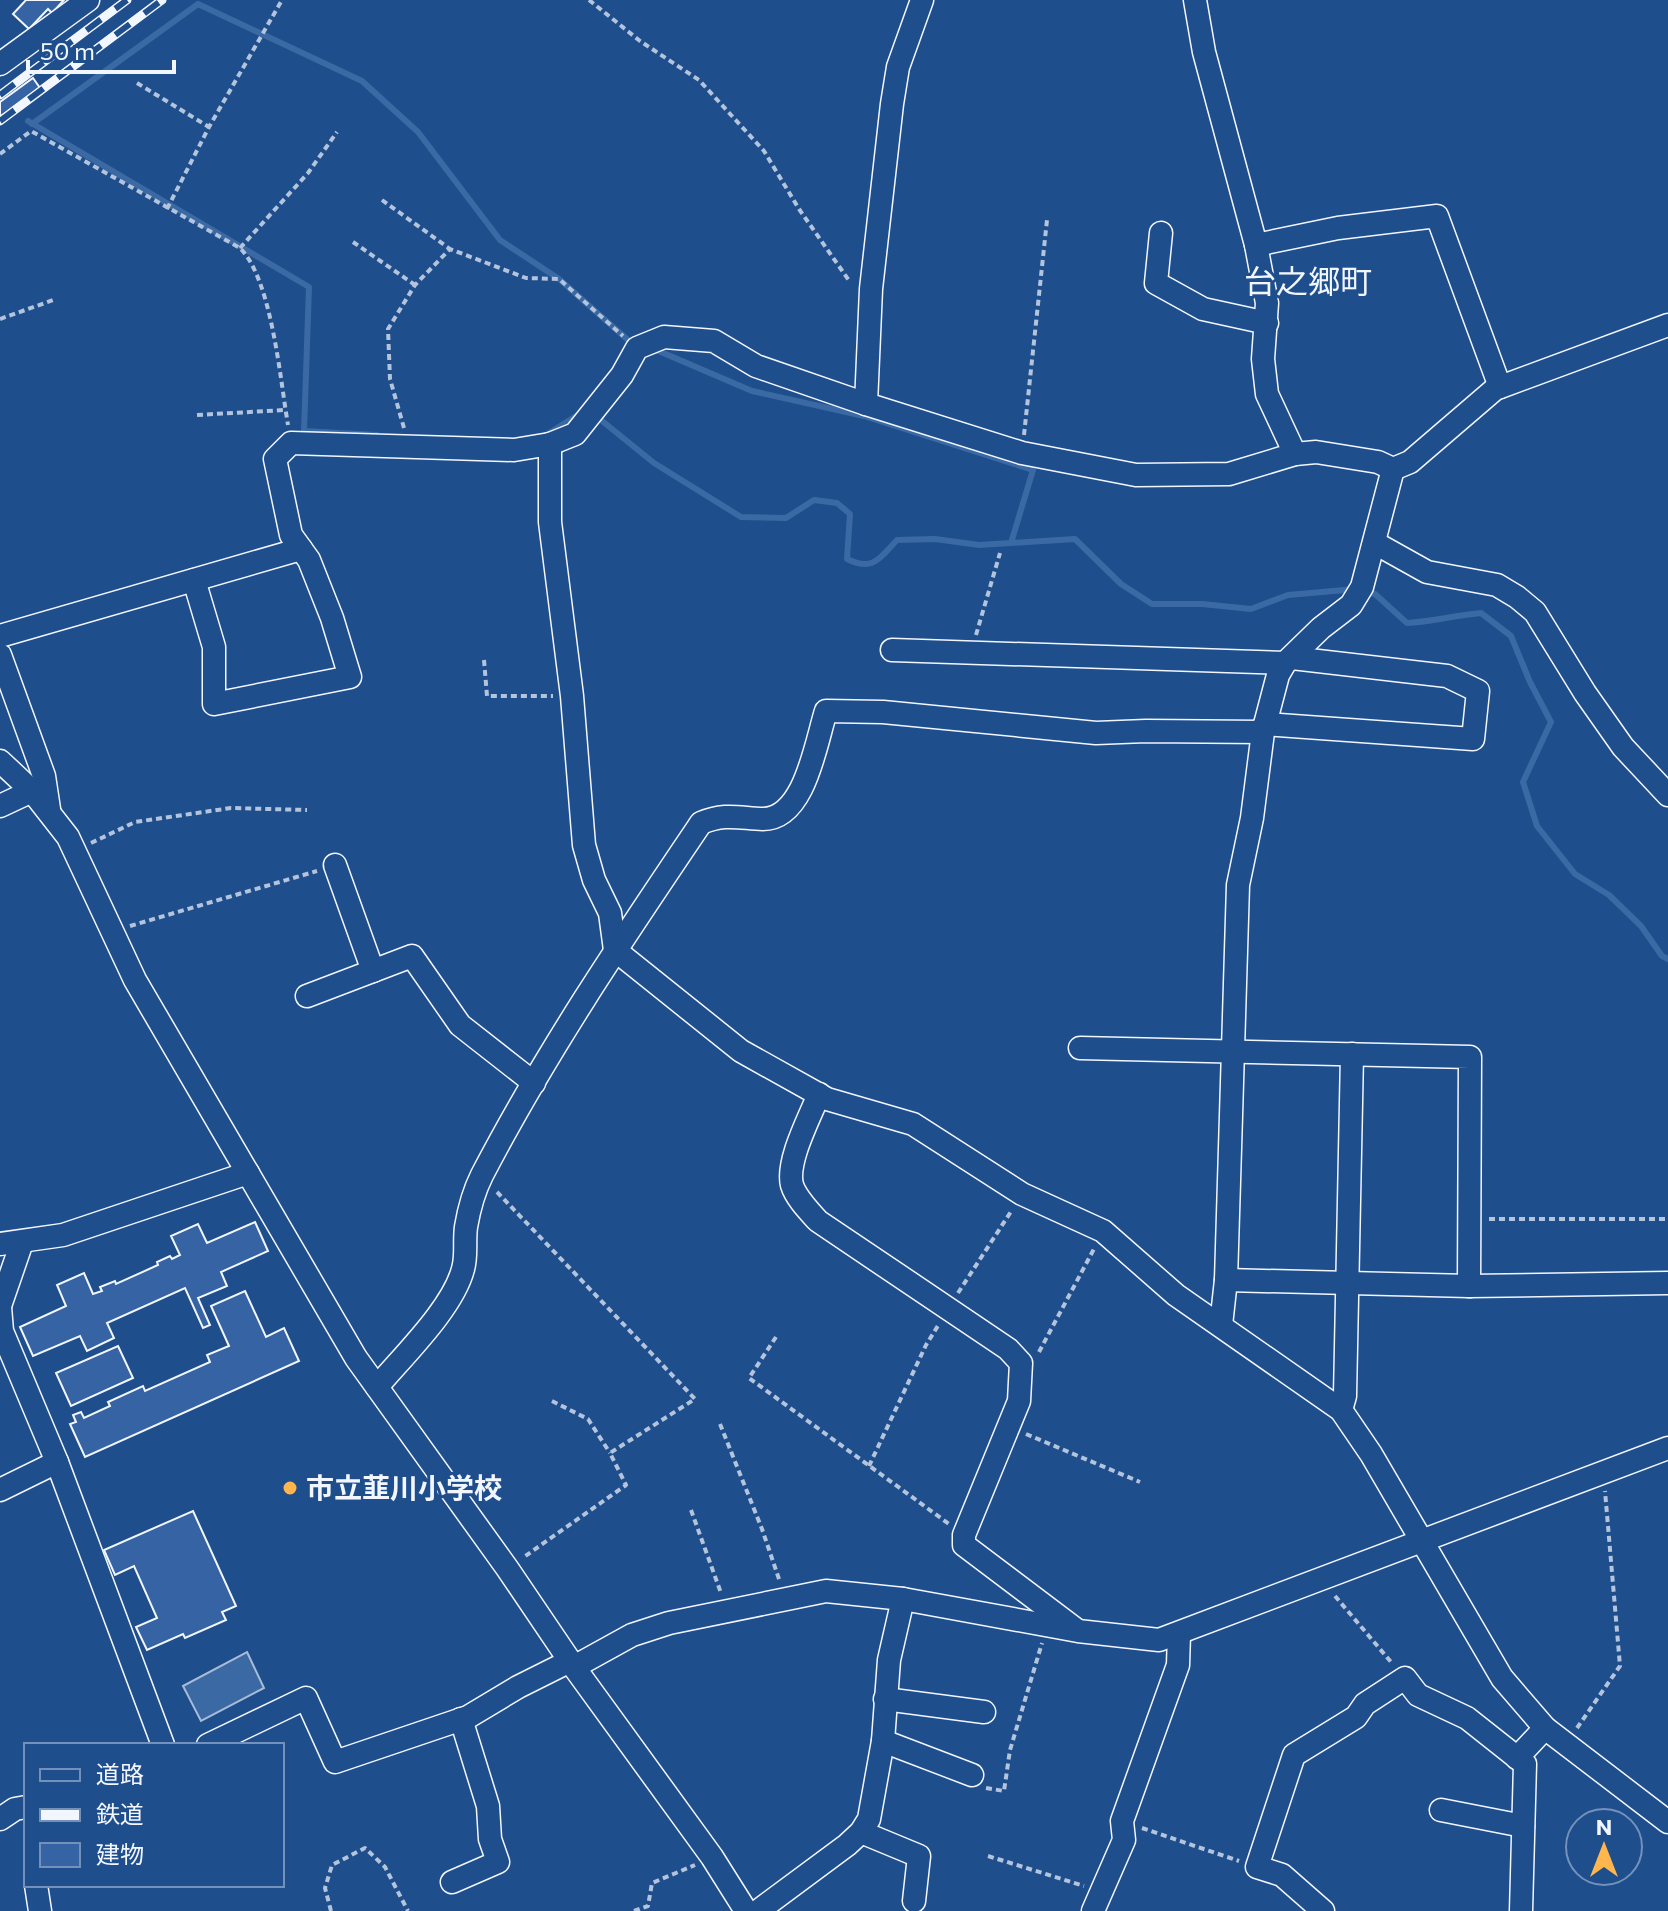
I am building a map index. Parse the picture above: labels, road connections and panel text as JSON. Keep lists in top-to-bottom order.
{
  "districts": ["台之郷町"],
  "places": ["市立韮川小学校"],
  "legend": ["道路", "鉄道", "建物"],
  "scale_bar": "50 m",
  "north": "top"
}
